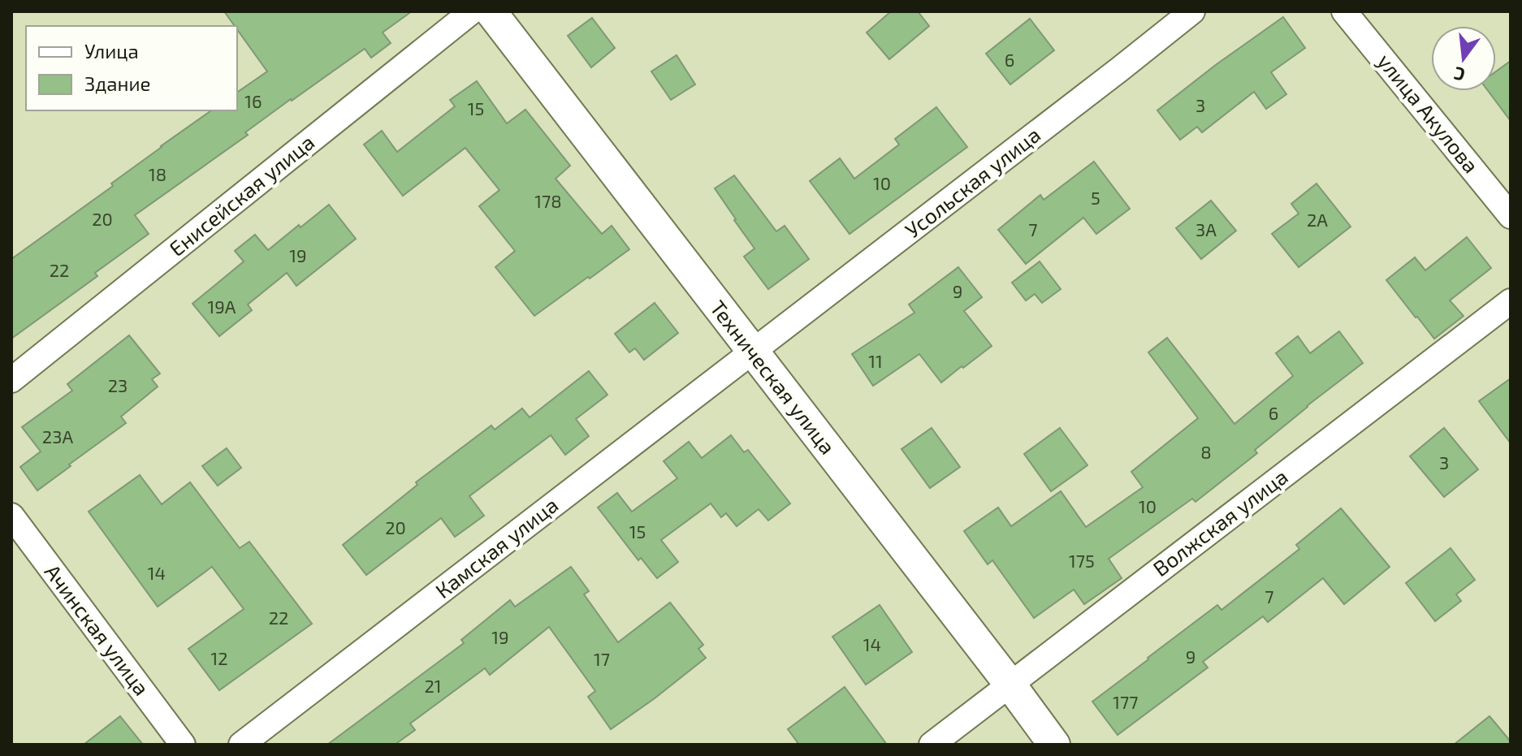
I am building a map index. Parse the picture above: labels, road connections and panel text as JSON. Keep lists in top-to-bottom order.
{
  "streets": {
    "street": [
      "улица Акулова",
      "Усольская улица",
      "Енисейская улица",
      "Техническая улица",
      "Волжская улица",
      "Камская улица",
      "Ачинская улица"
    ]
  },
  "crossings": [
    ["Усольская улица", "Техническая улица"],
    ["Усольская улица", "Камская улица"],
    ["Техническая улица", "Волжская улица"],
    ["Техническая улица", "Камская улица"]
  ],
  "house_numbers": [
    "6",
    "16",
    "3",
    "15",
    "18",
    "10",
    "5",
    "178",
    "20",
    "2А",
    "7",
    "3А",
    "19",
    "22",
    "9",
    "19А",
    "11",
    "23",
    "6",
    "23А",
    "8",
    "3",
    "10",
    "20",
    "15",
    "175",
    "14",
    "7",
    "22",
    "19",
    "14",
    "9",
    "12",
    "17",
    "21",
    "177"
  ],
  "legend": ["Улица", "Здание"],
  "north": "bottom"
}
